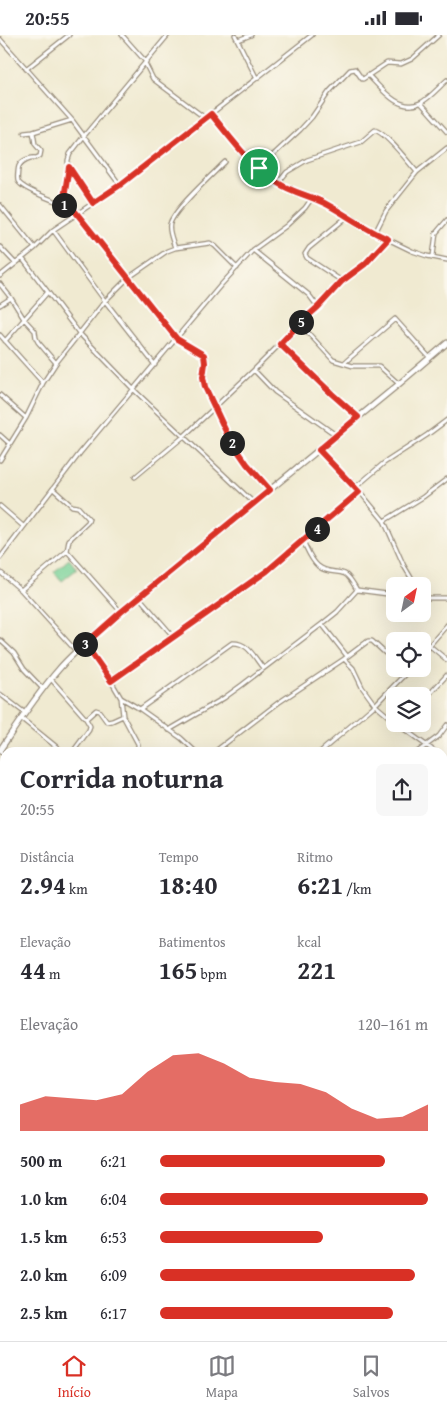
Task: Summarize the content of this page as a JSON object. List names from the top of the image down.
{
  "north": "top right",
  "page": {
    "status": "20:55",
    "pins": [
      "1",
      "5",
      "2",
      "4",
      "3"
    ],
    "heading": ["Corrida noturna", "20:55"],
    "stats": [
      ["Distância", "2.94 km"],
      ["Tempo", "18:40"],
      ["Ritmo", "6:21 /km"],
      ["Elevação", "44 m"],
      ["Batimentos", "165 bpm"],
      ["kcal", "221"]
    ],
    "chart": ["Elevação", "120–161 m"],
    "list": [
      {
        "name": "500 m",
        "note": "6:21"
      },
      {
        "name": "1.0 km",
        "note": "6:04"
      },
      {
        "name": "1.5 km",
        "note": "6:53"
      },
      {
        "name": "2.0 km",
        "note": "6:09"
      },
      {
        "name": "2.5 km",
        "note": "6:17"
      }
    ],
    "tabs": ["Início", "Mapa", "Salvos"]
  }
}
